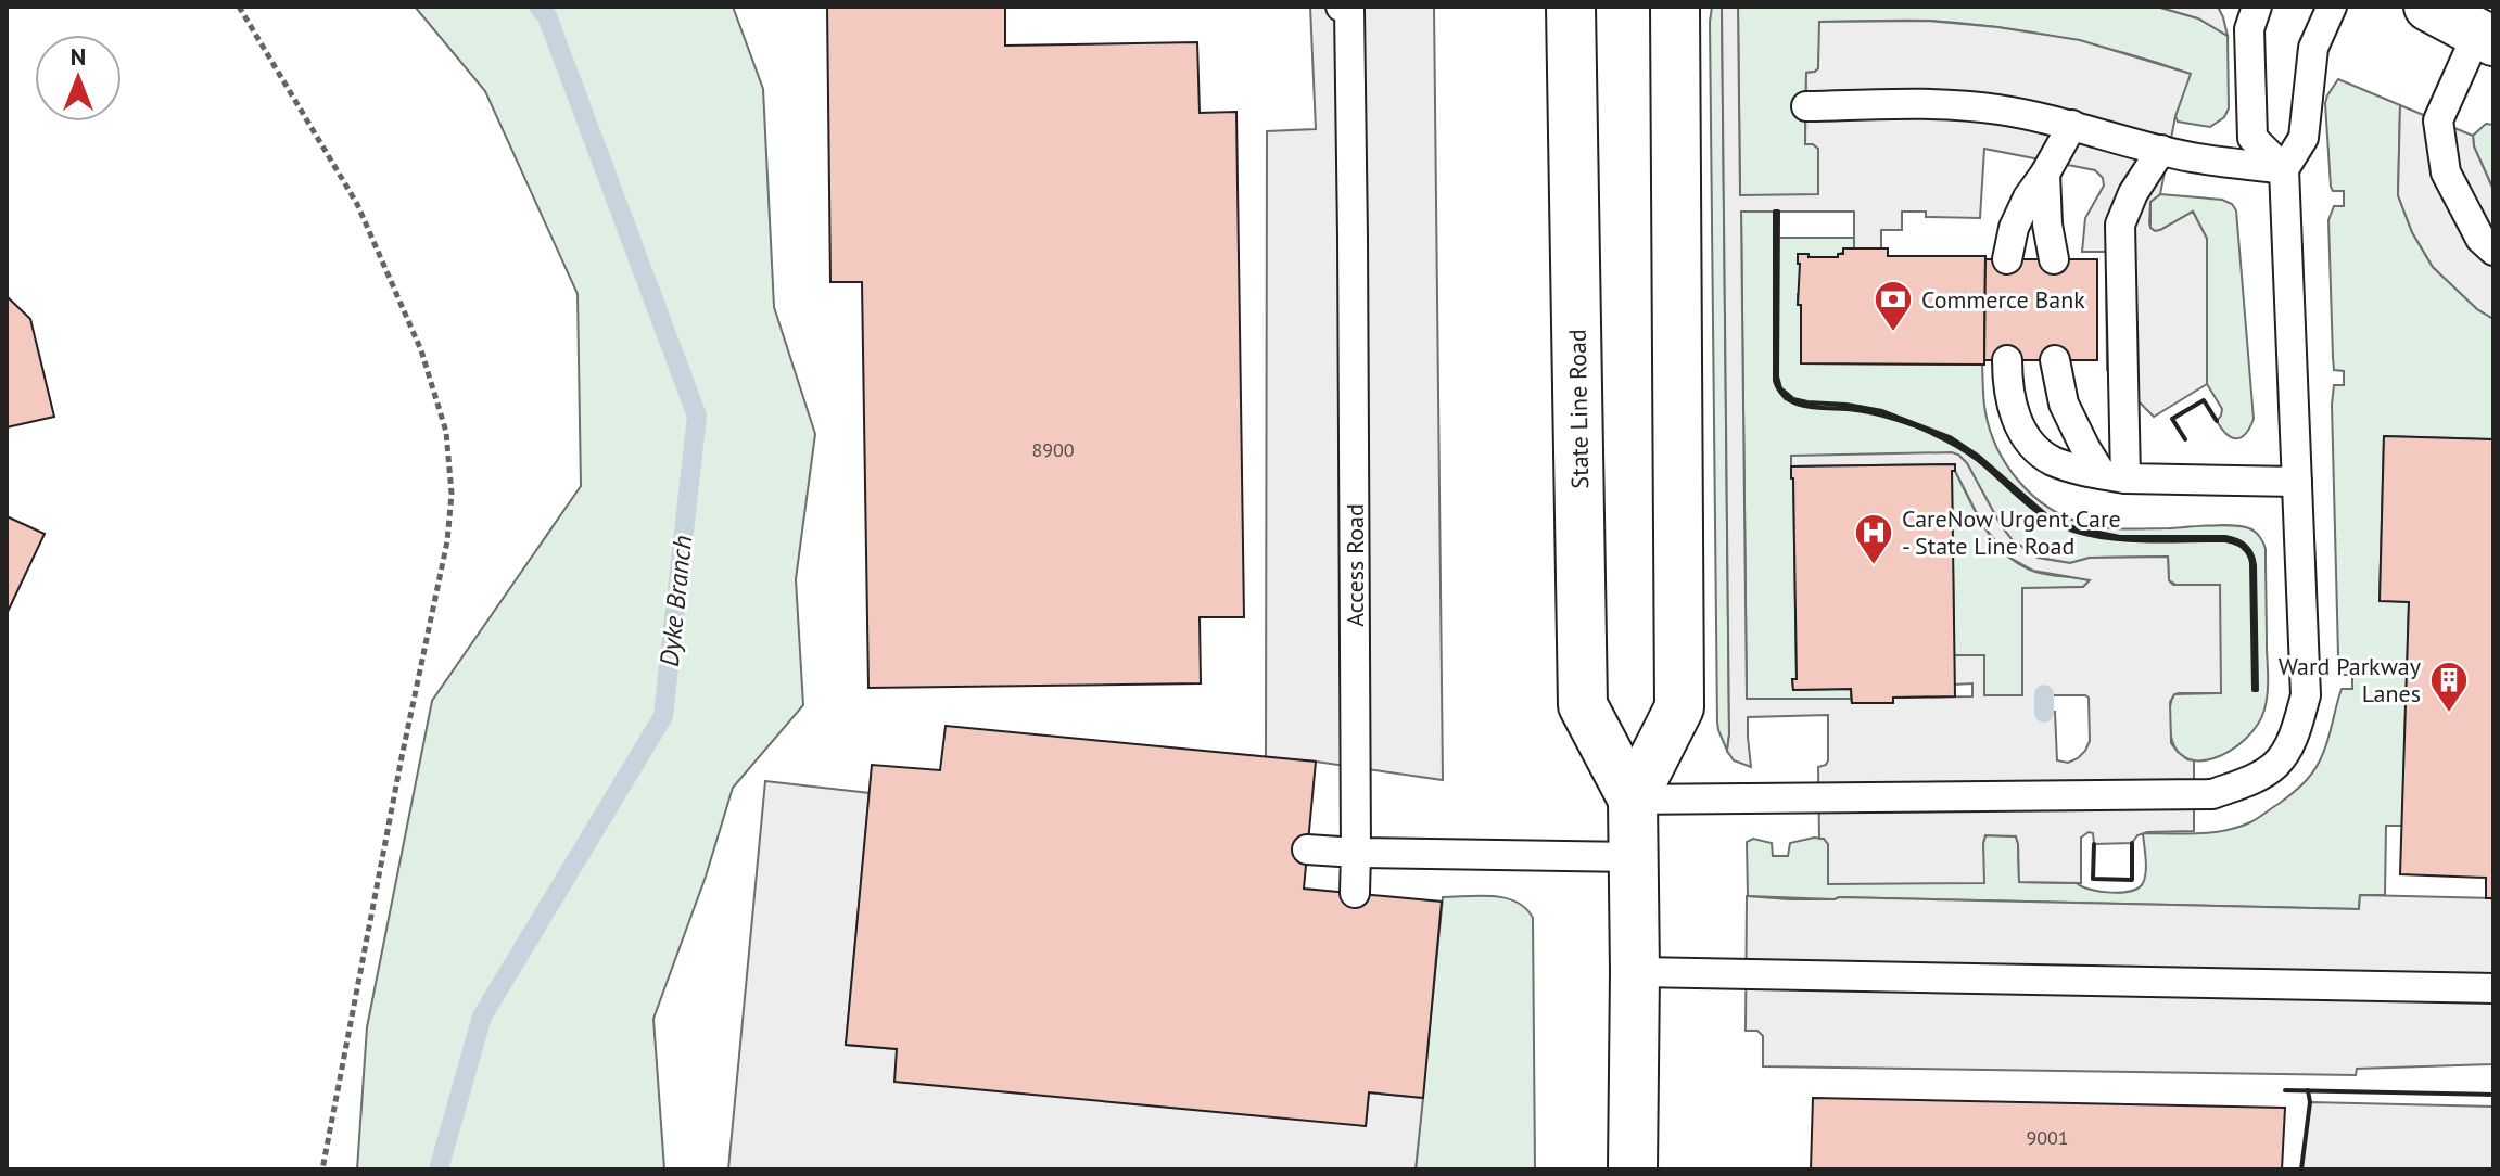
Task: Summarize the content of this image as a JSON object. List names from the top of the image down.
{
  "streets": {
    "main road": ["State Line Road"],
    "lane": ["Access Road"]
  },
  "water": ["Dyke Branch"],
  "places": {
    "bank": ["Commerce Bank"],
    "hospital": ["CareNow Urgent Care - State Line Road"],
    "building": ["Ward Parkway Lanes"]
  },
  "house_numbers": ["8900", "9001"],
  "north": "top"
}
